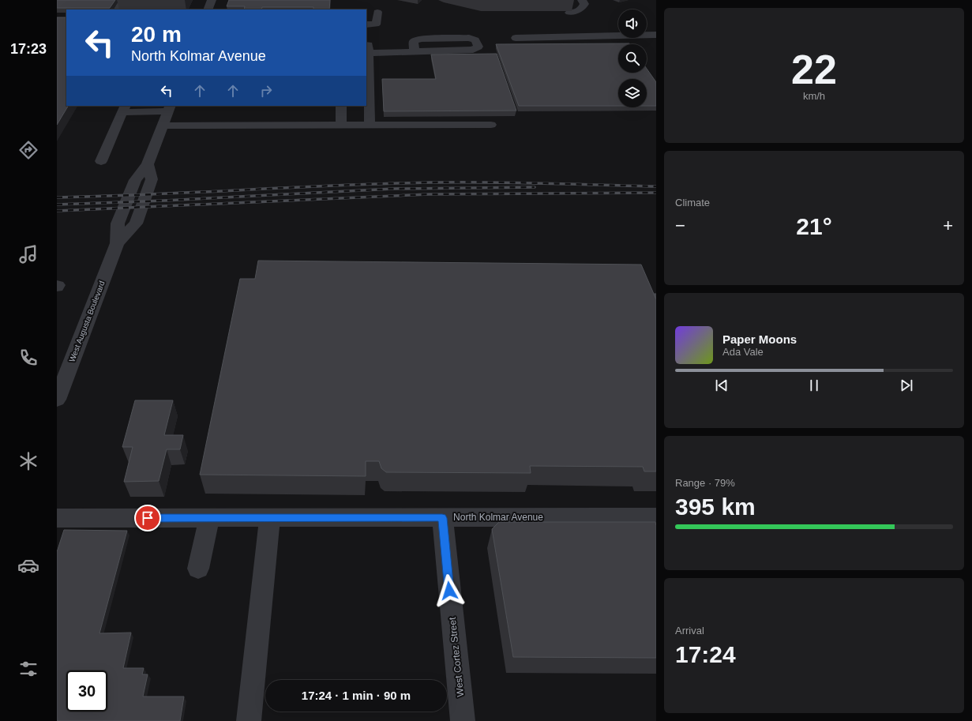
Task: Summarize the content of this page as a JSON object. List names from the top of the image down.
{
  "streets": {
    "street": ["West Augusta Boulevard", "North Kolmar Avenue", "West Cortez Street"]
  },
  "crossings": [
    ["North Kolmar Avenue", "West Cortez Street"]
  ],
  "page": {
    "tabs": "17:23",
    "tile": [
      ["22", "km/h"],
      "Climate",
      ["Range · 79%", "395 km"],
      ["Arrival", "17:24"]
    ],
    "turn": ["20 m", "North Kolmar Avenue"],
    "heat": ["−", "21°", "+"],
    "song": ["Paper Moons", "Ada Vale"],
    "limit": "30",
    "trip": "17:24 · 1 min · 90 m"
  }
}
